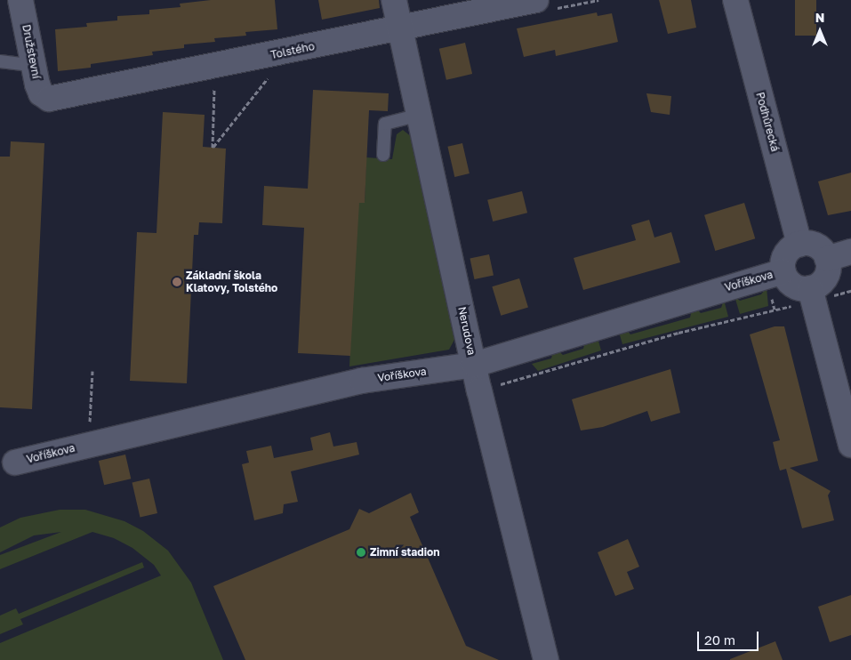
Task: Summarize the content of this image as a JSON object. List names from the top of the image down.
{
  "streets": {
    "street": [
      "Tolstého",
      "Družstevní",
      "Podhůrecká",
      "Voříškova",
      "Nerudova"
    ]
  },
  "crossings": [
    ["Tolstého", "Družstevní"],
    ["Tolstého", "Nerudova"],
    ["Podhůrecká", "Voříškova"],
    ["Voříškova", "Nerudova"]
  ],
  "places": ["Základní škola Klatovy, Tolstého", "Zimní stadion"],
  "scale_bar": "20 m",
  "north": "top"
}
